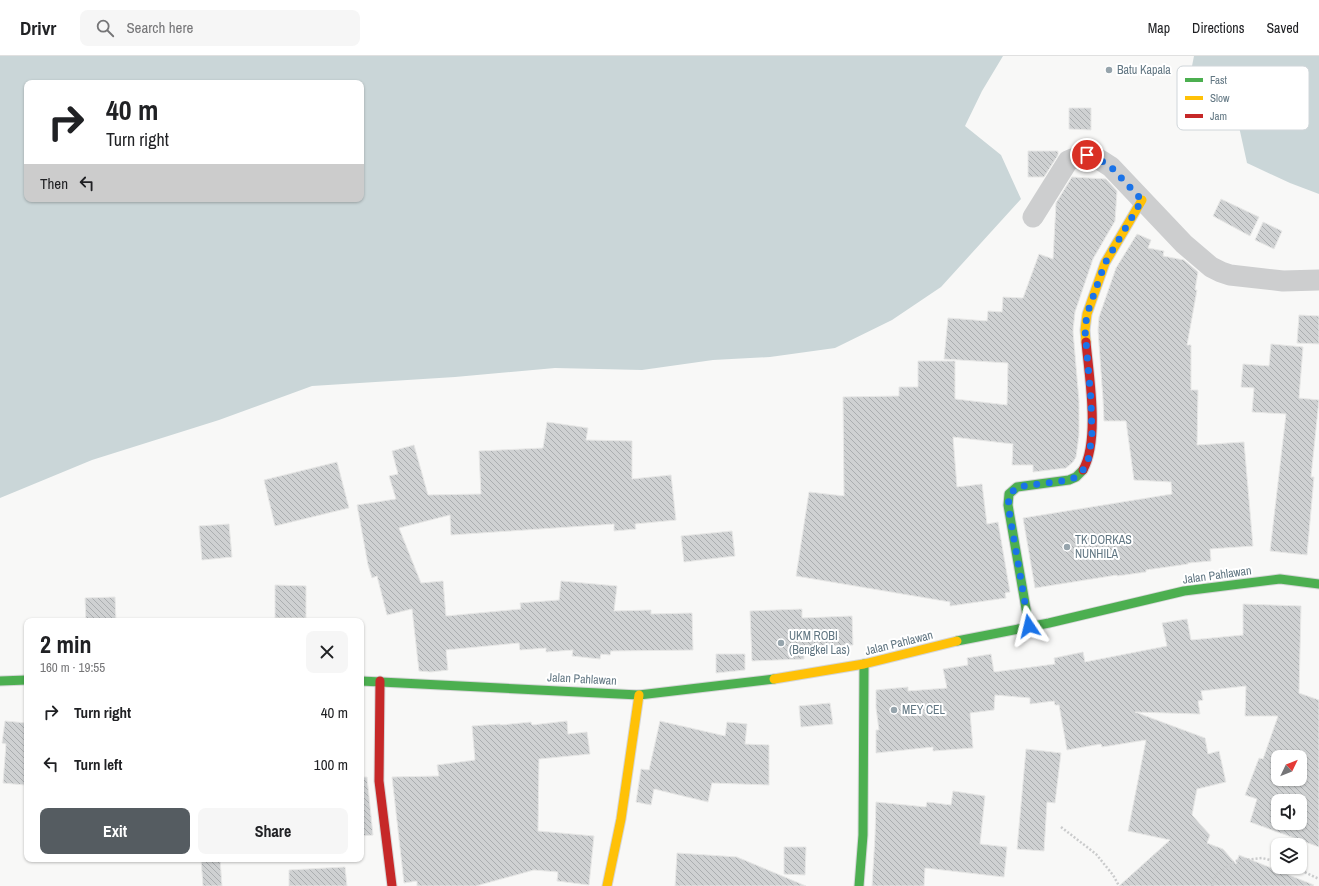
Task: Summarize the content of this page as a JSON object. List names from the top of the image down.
{
  "streets": {
    "main road": ["Jalan Pahlawan"]
  },
  "places": [
    "Batu Kapala",
    "TK DORKAS NUNHILA",
    "UKM ROBI (Bengkel Las)",
    "MEY CEL"
  ],
  "legend": ["Fast", "Slow", "Jam"],
  "north": "top right",
  "page": {
    "header": "Drivr",
    "search": "Search here",
    "nav": ["Map", "Directions", "Saved"],
    "turn": ["40 m", "Turn right"],
    "then": "Then",
    "heading": ["2 min", "160 m · 19:55"],
    "list": [
      {
        "name": "Turn right",
        "value": "40 m"
      },
      {
        "name": "Turn left",
        "value": "100 m"
      }
    ],
    "buttons": ["Exit", "Share"]
  }
}
